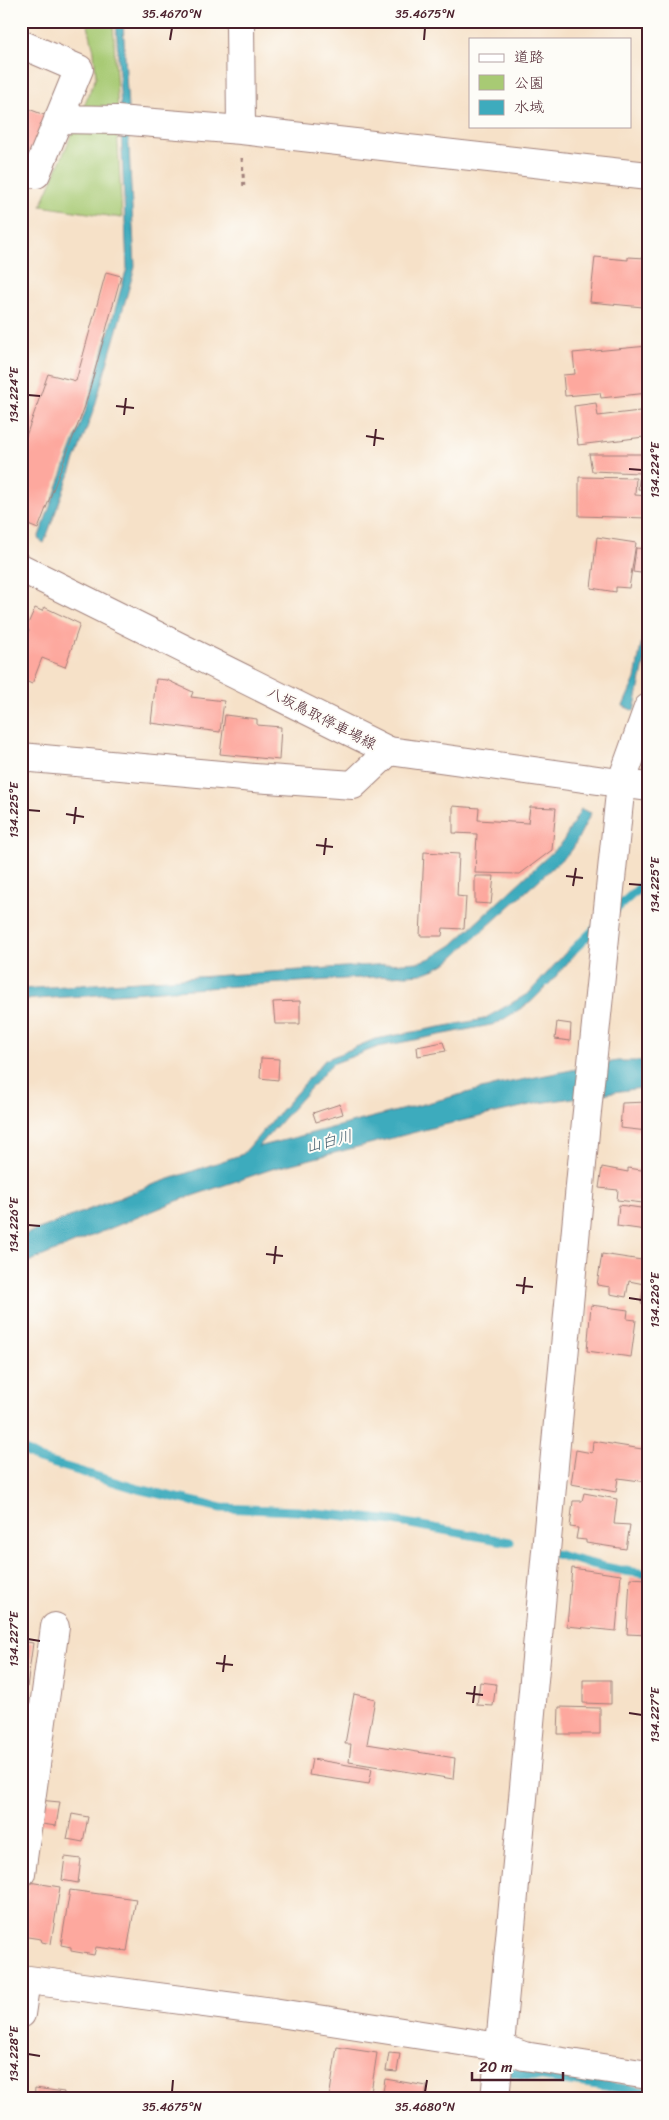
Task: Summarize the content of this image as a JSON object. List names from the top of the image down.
{
  "streets": {
    "street": ["八坂鳥取停車場線"]
  },
  "water": ["山白川"],
  "legend": ["道路", "公園", "水域"],
  "scale_bar": "20 m",
  "coordinates": [
    "35.4670°N",
    "35.4675°N",
    "134.224°E",
    "134.225°E",
    "134.226°E",
    "134.227°E",
    "134.228°E",
    "35.4680°N"
  ]
}
